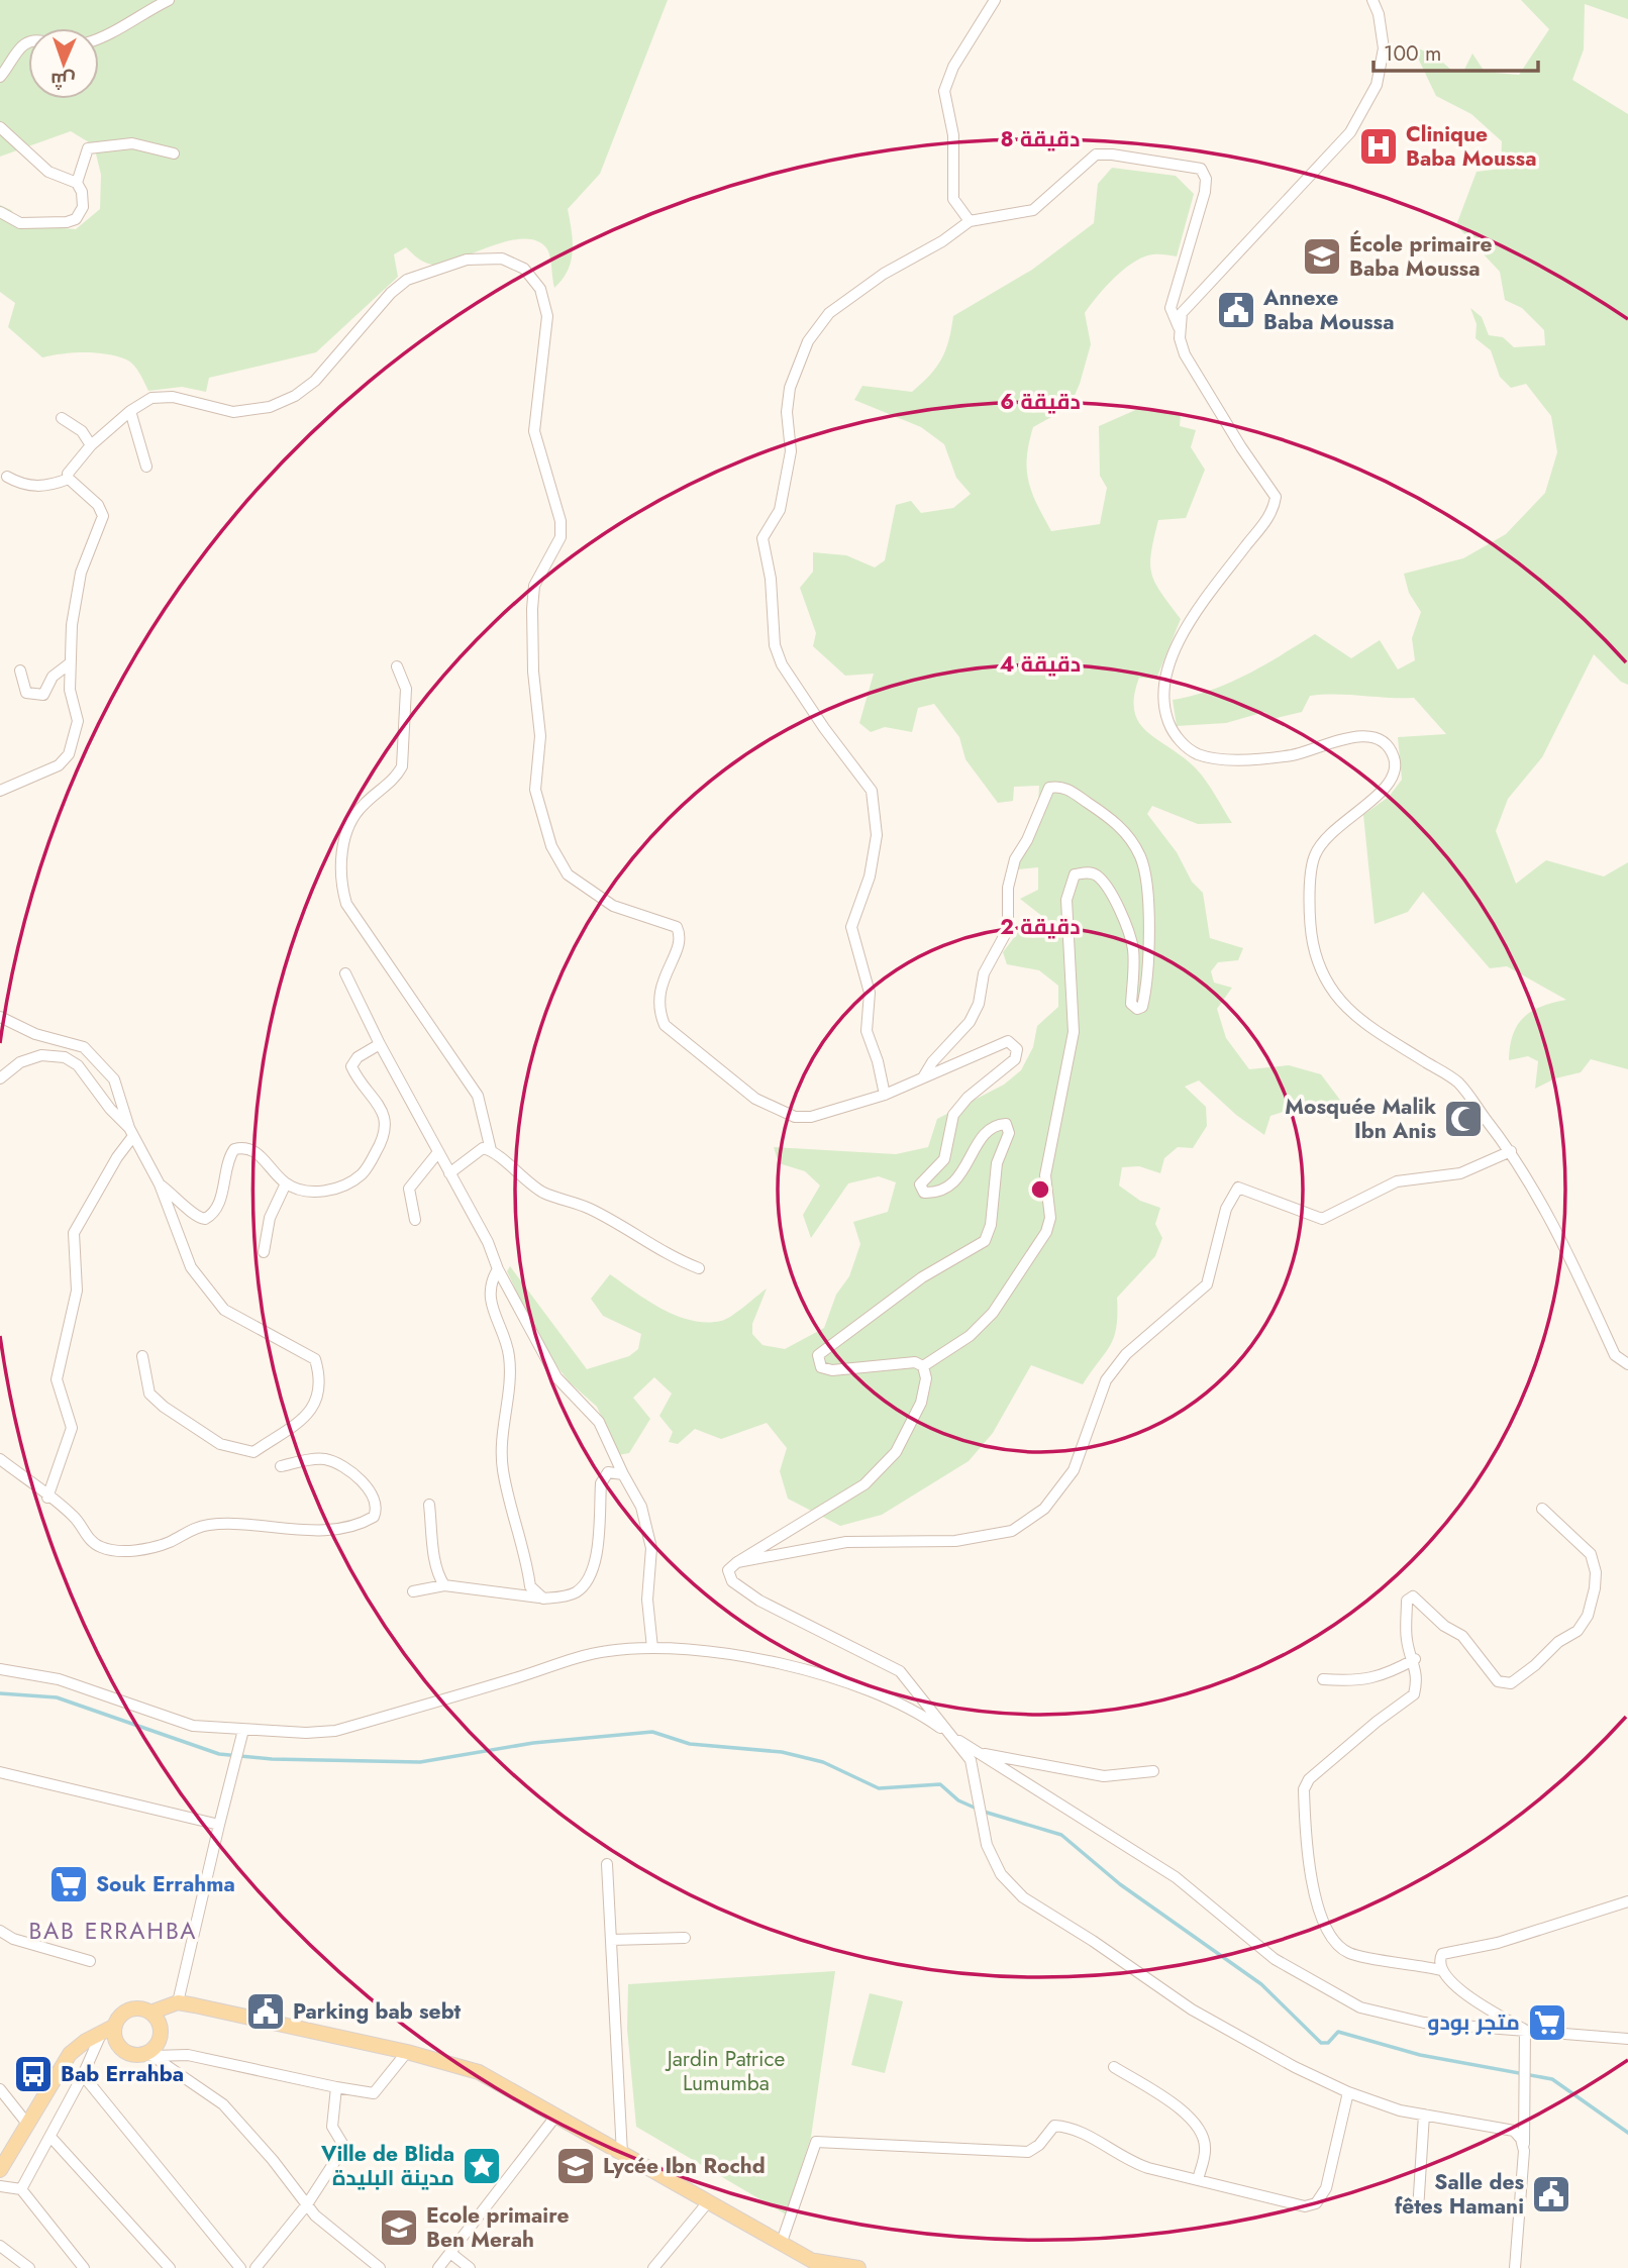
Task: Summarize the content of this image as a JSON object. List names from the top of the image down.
{
  "districts": ["BAB ERRAHBA"],
  "parks": ["Jardin Patrice Lumumba"],
  "places": {
    "hospital": ["Clinique Baba Moussa"],
    "school or university": ["École primaire Baba Moussa", "Lycée Ibn Rochd", "Ecole primaire Ben Merah"],
    "public building": ["Annexe Baba Moussa", "Parking bab sebt", "Salle des fêtes Hamani"],
    "mosque": ["Mosquée Malik Ibn Anis"],
    "supermarket": ["Souk Errahma", "متجر بودو"],
    "bus stop": ["Bab Errahba"],
    "place": ["Ville de Blida مدينة البليدة"]
  },
  "scale_bar": "100 m",
  "north": "bottom",
  "rings": [
    "8 دقيقة",
    "6 دقيقة",
    "4 دقيقة",
    "2 دقيقة"
  ]
}
